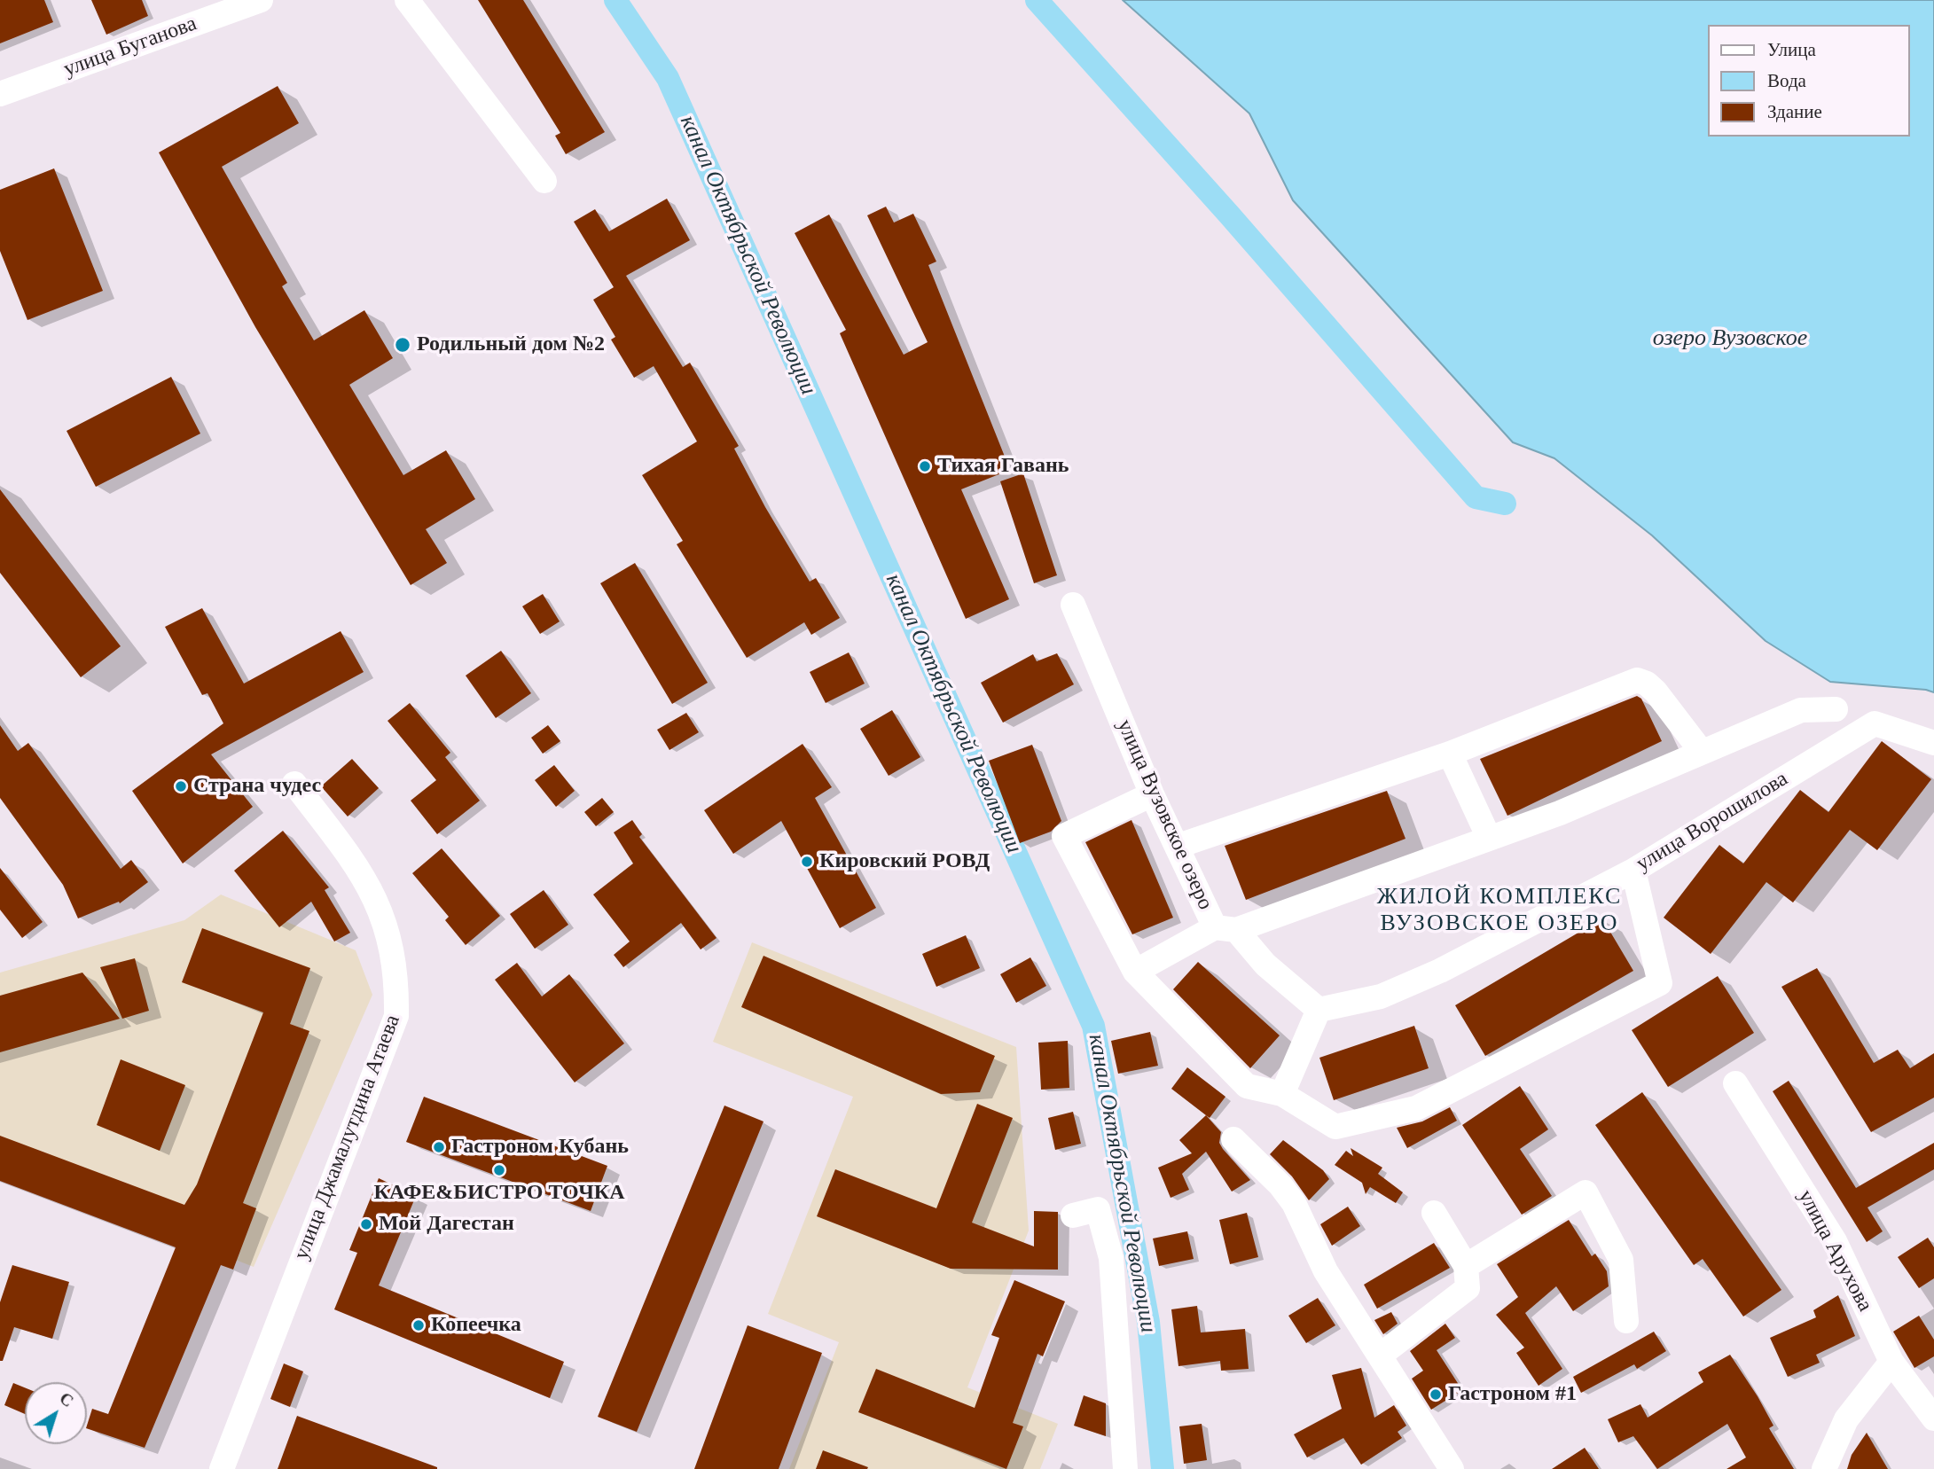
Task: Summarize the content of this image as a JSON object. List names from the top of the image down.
{
  "streets": {
    "street": [
      "улица Буганова",
      "улица Вузовское озеро",
      "улица Ворошилова",
      "улица Джамалутдина Атаева",
      "улица Арухова"
    ]
  },
  "districts": ["ЖИЛОЙ КОМПЛЕКС ВУЗОВСКОЕ ОЗЕРО"],
  "water": ["канал Октябрьской Революции", "озеро Вузовское"],
  "places": [
    "Родильный дом №2",
    "Тихая Гавань",
    "Страна чудес",
    "Кировский РОВД",
    "Гастроном Кубань",
    "КАФЕ&БИСТРО ТОЧКА",
    "Мой Дагестан",
    "Копеечка",
    "Гастроном #1"
  ],
  "legend": ["Улица", "Вода", "Здание"],
  "north": "top right"
}
